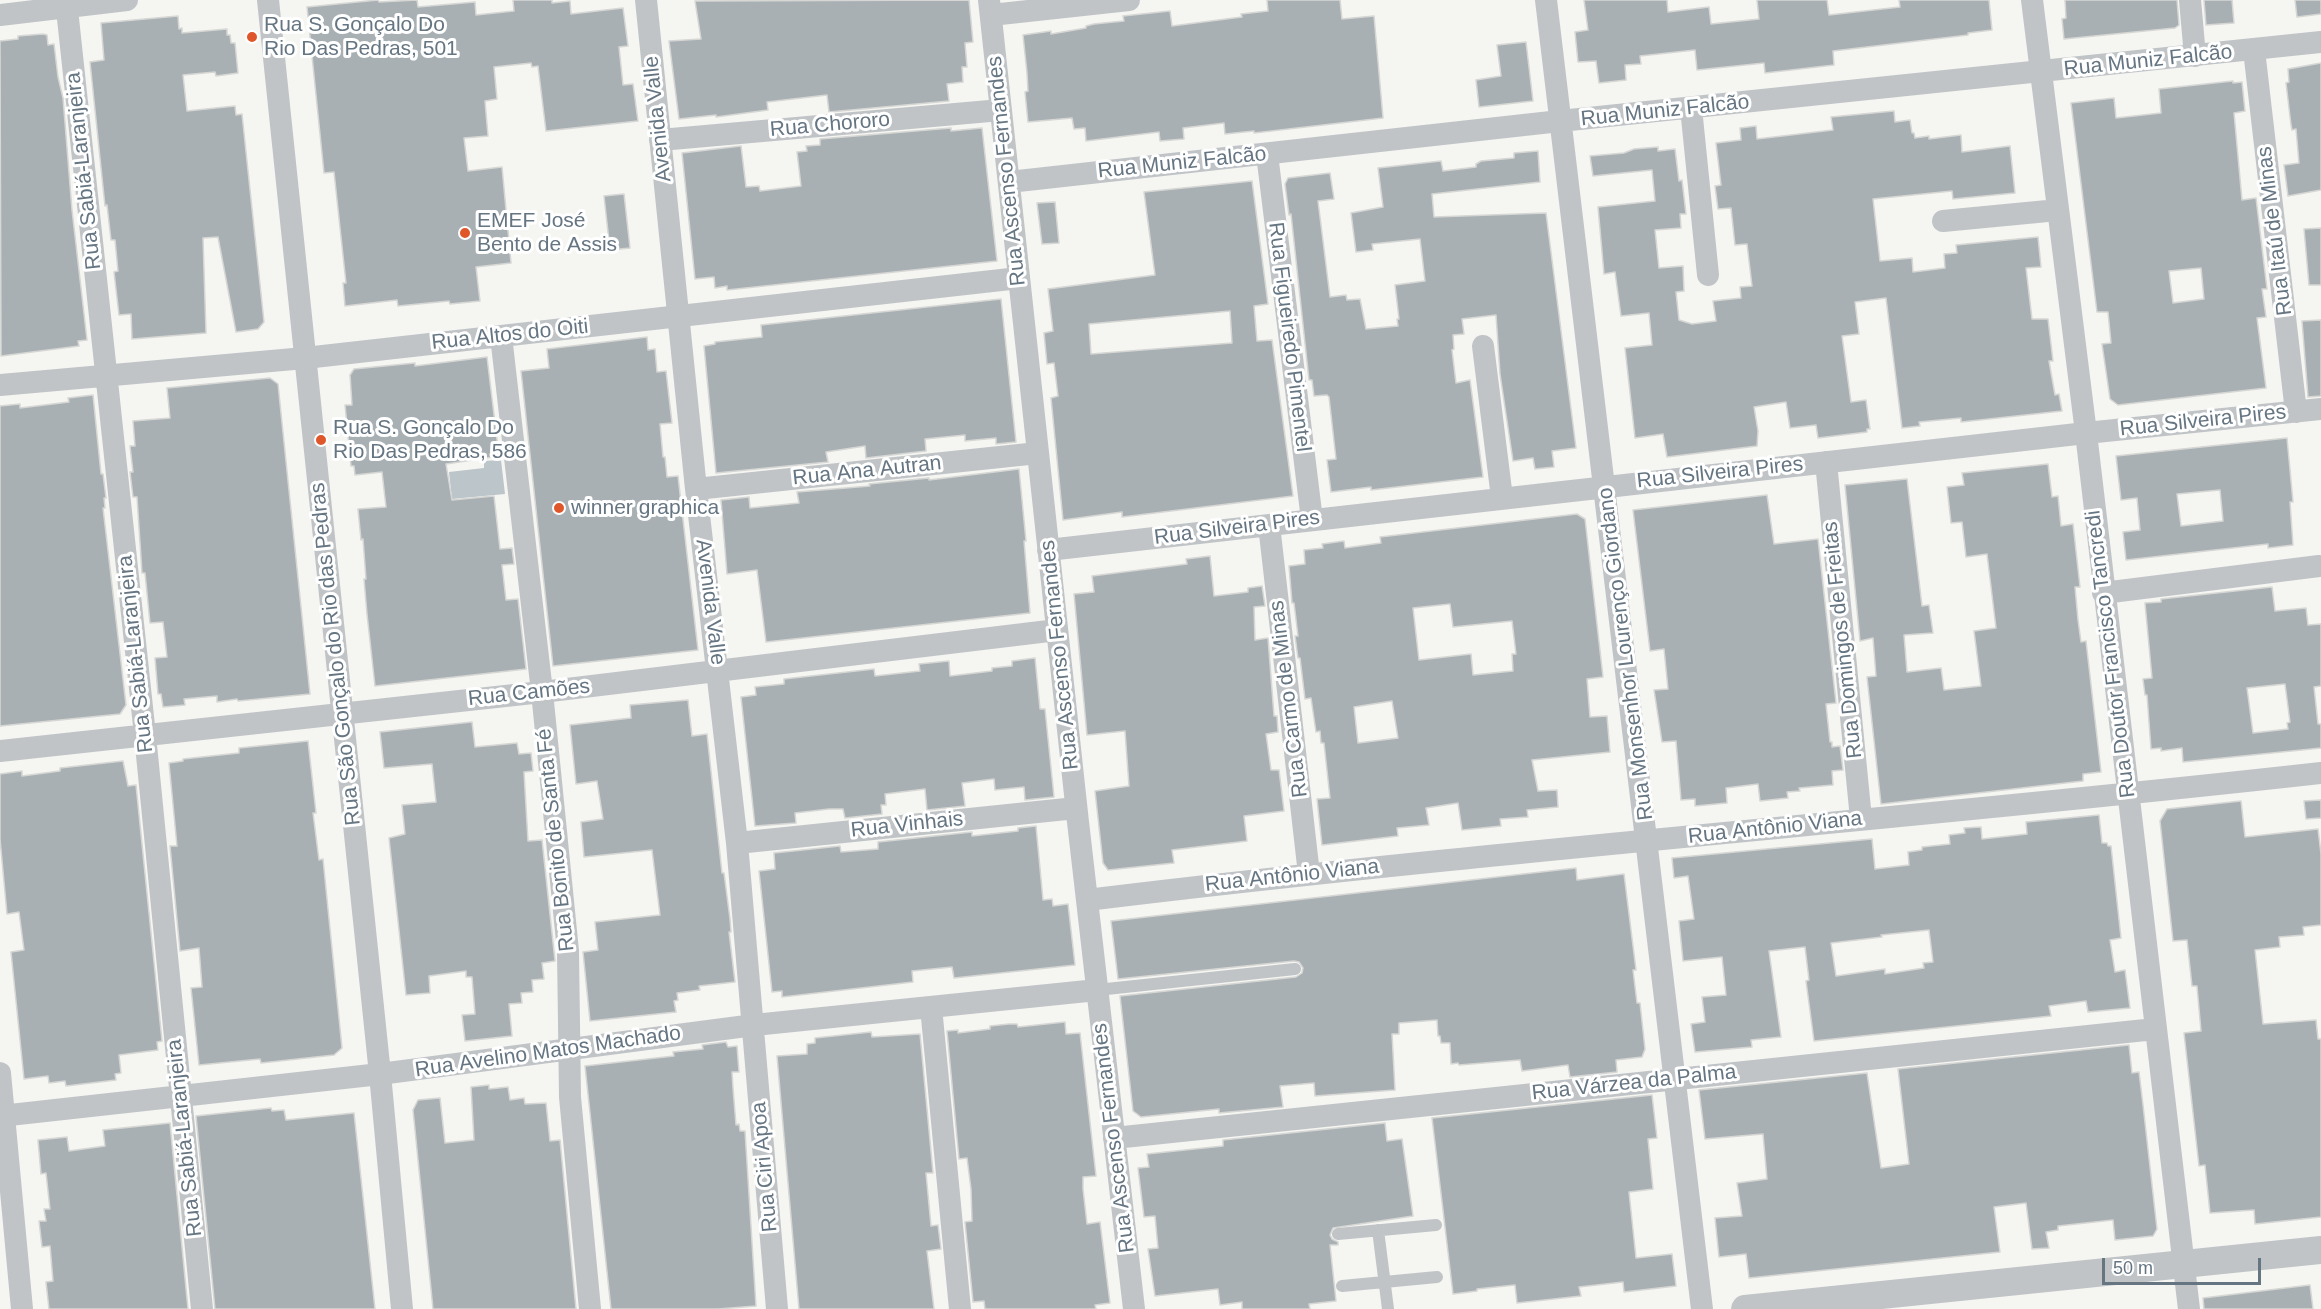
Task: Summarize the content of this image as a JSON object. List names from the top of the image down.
{
  "streets": {
    "street": [
      "Rua Muniz Falcão",
      "Avenida Valle",
      "Rua Chororo",
      "Rua Sabiá-Laranjeira",
      "Rua Ascenso Fernandes",
      "Rua Itaú de Minas",
      "Rua Altos do Oiti",
      "Rua Figueiredo Pimentel",
      "Rua Silveira Pires",
      "Rua Ana Autran",
      "Rua Domingos de Freitas",
      "Rua São Gonçalo do Rio das Pedras",
      "Rua Monsenhor Lourenço Giordano",
      "Rua Doutor Francisco Tancredi",
      "Rua Camões",
      "Rua Carmo de Minas",
      "Rua Vinhais",
      "Rua Antônio Viana",
      "Rua Bonito de Santa Fé",
      "Rua Avelino Matos Machado",
      "Rua Várzea da Palma",
      "Rua Ciri Apoa"
    ]
  },
  "crossings": [
    ["Rua Muniz Falcão", "Rua Ascenso Fernandes"],
    ["Rua Muniz Falcão", "Rua Itaú de Minas"],
    ["Rua Muniz Falcão", "Rua Figueiredo Pimentel"],
    ["Rua Muniz Falcão", "Rua Monsenhor Lourenço Giordano"],
    ["Rua Muniz Falcão", "Rua Doutor Francisco Tancredi"],
    ["Avenida Valle", "Rua Chororo"],
    ["Avenida Valle", "Rua Altos do Oiti"],
    ["Avenida Valle", "Rua Ana Autran"],
    ["Avenida Valle", "Rua Camões"],
    ["Avenida Valle", "Rua Vinhais"],
    ["Avenida Valle", "Rua Avelino Matos Machado"],
    ["Avenida Valle", "Rua Ciri Apoa"],
    ["Rua Chororo", "Rua Ascenso Fernandes"],
    ["Rua Sabiá-Laranjeira", "Rua Altos do Oiti"],
    ["Rua Sabiá-Laranjeira", "Rua Camões"],
    ["Rua Sabiá-Laranjeira", "Rua Avelino Matos Machado"],
    ["Rua Ascenso Fernandes", "Rua Altos do Oiti"],
    ["Rua Ascenso Fernandes", "Rua Silveira Pires"],
    ["Rua Ascenso Fernandes", "Rua Ana Autran"],
    ["Rua Ascenso Fernandes", "Rua Camões"],
    ["Rua Ascenso Fernandes", "Rua Vinhais"],
    ["Rua Ascenso Fernandes", "Rua Antônio Viana"],
    ["Rua Ascenso Fernandes", "Rua Avelino Matos Machado"],
    ["Rua Ascenso Fernandes", "Rua Várzea da Palma"],
    ["Rua Itaú de Minas", "Rua Silveira Pires"],
    ["Rua Altos do Oiti", "Rua São Gonçalo do Rio das Pedras"],
    ["Rua Altos do Oiti", "Rua Bonito de Santa Fé"],
    ["Rua Figueiredo Pimentel", "Rua Silveira Pires"],
    ["Rua Silveira Pires", "Rua Domingos de Freitas"],
    ["Rua Silveira Pires", "Rua Monsenhor Lourenço Giordano"],
    ["Rua Silveira Pires", "Rua Doutor Francisco Tancredi"],
    ["Rua Silveira Pires", "Rua Carmo de Minas"],
    ["Rua Domingos de Freitas", "Rua Antônio Viana"],
    ["Rua São Gonçalo do Rio das Pedras", "Rua Camões"],
    ["Rua São Gonçalo do Rio das Pedras", "Rua Avelino Matos Machado"],
    ["Rua Monsenhor Lourenço Giordano", "Rua Antônio Viana"],
    ["Rua Monsenhor Lourenço Giordano", "Rua Várzea da Palma"],
    ["Rua Doutor Francisco Tancredi", "Rua Antônio Viana"],
    ["Rua Doutor Francisco Tancredi", "Rua Várzea da Palma"],
    ["Rua Camões", "Rua Bonito de Santa Fé"],
    ["Rua Carmo de Minas", "Rua Antônio Viana"],
    ["Rua Bonito de Santa Fé", "Rua Avelino Matos Machado"],
    ["Rua Avelino Matos Machado", "Rua Ciri Apoa"]
  ],
  "places": [
    "Rua S. Gonçalo Do Rio Das Pedras, 501",
    "EMEF José Bento de Assis",
    "Rua S. Gonçalo Do Rio Das Pedras, 586",
    "winner graphica"
  ],
  "scale_bar": "50 m"
}
